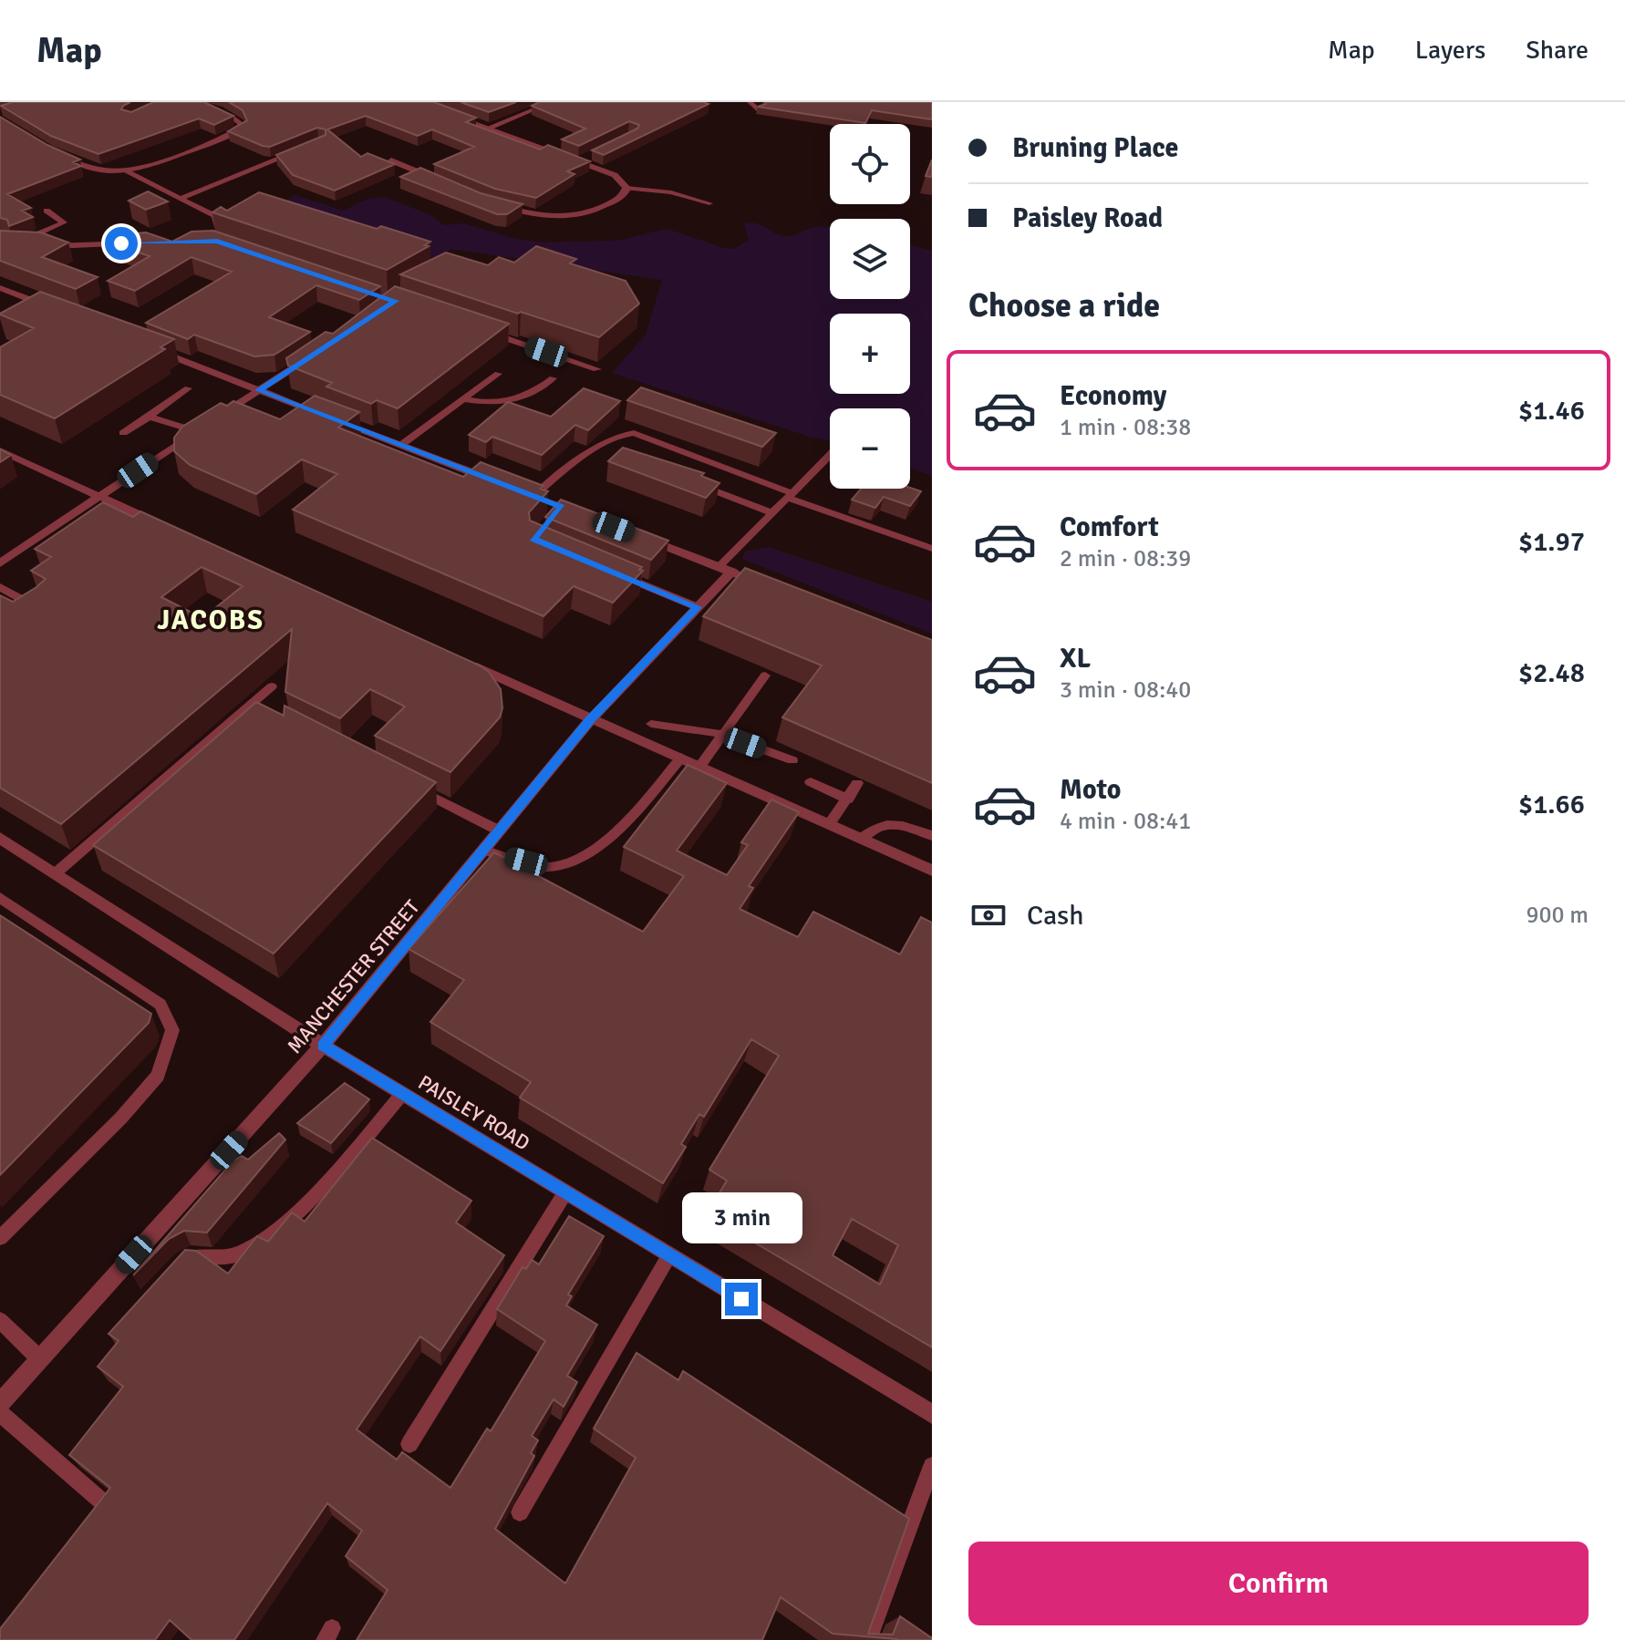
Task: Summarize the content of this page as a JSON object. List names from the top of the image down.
{
  "streets": {
    "street": ["MANCHESTER STREET", "PAISLEY ROAD"]
  },
  "crossings": [
    ["MANCHESTER STREET", "PAISLEY ROAD"]
  ],
  "districts": ["JACOBS"],
  "page": {
    "header": "Map",
    "nav": ["Map", "Layers", "Share"],
    "banner": ["Bruning Place", "Paisley Road"],
    "map_buttons": ["+", "−"],
    "heading": "Choose a ride",
    "list": [
      {
        "name": "Economy",
        "note": "1 min · 08:38",
        "value": "$1.46"
      },
      {
        "name": "Comfort",
        "note": "2 min · 08:39",
        "value": "$1.97"
      },
      {
        "name": "XL",
        "note": "3 min · 08:40",
        "value": "$2.48"
      },
      {
        "name": "Moto",
        "note": "4 min · 08:41",
        "value": "$1.66"
      }
    ],
    "pay": ["Cash", "900 m"],
    "bubble": "3 min",
    "buttons": "Confirm"
  }
}
